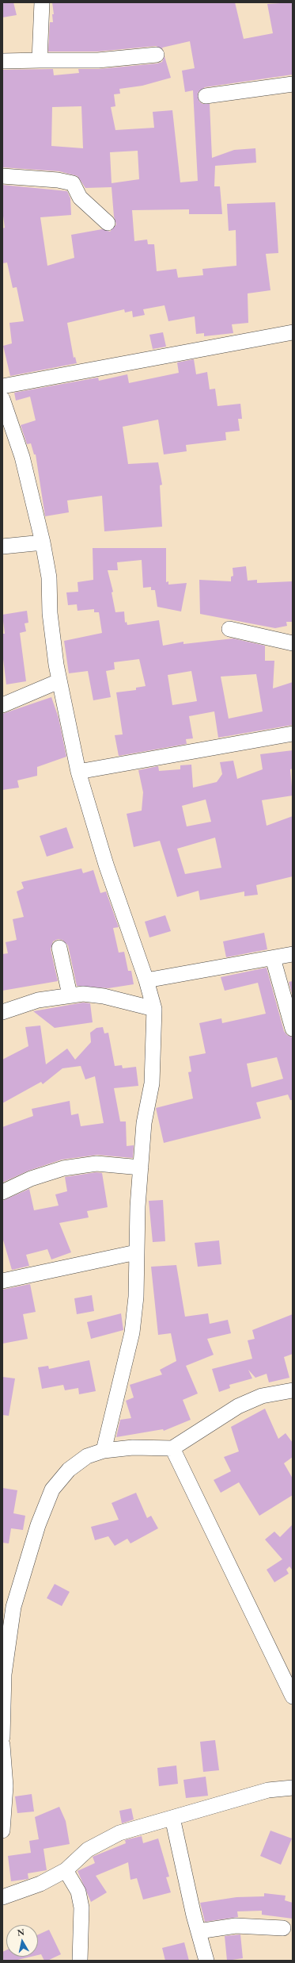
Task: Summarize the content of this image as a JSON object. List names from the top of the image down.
{
  "north": "top"
}
